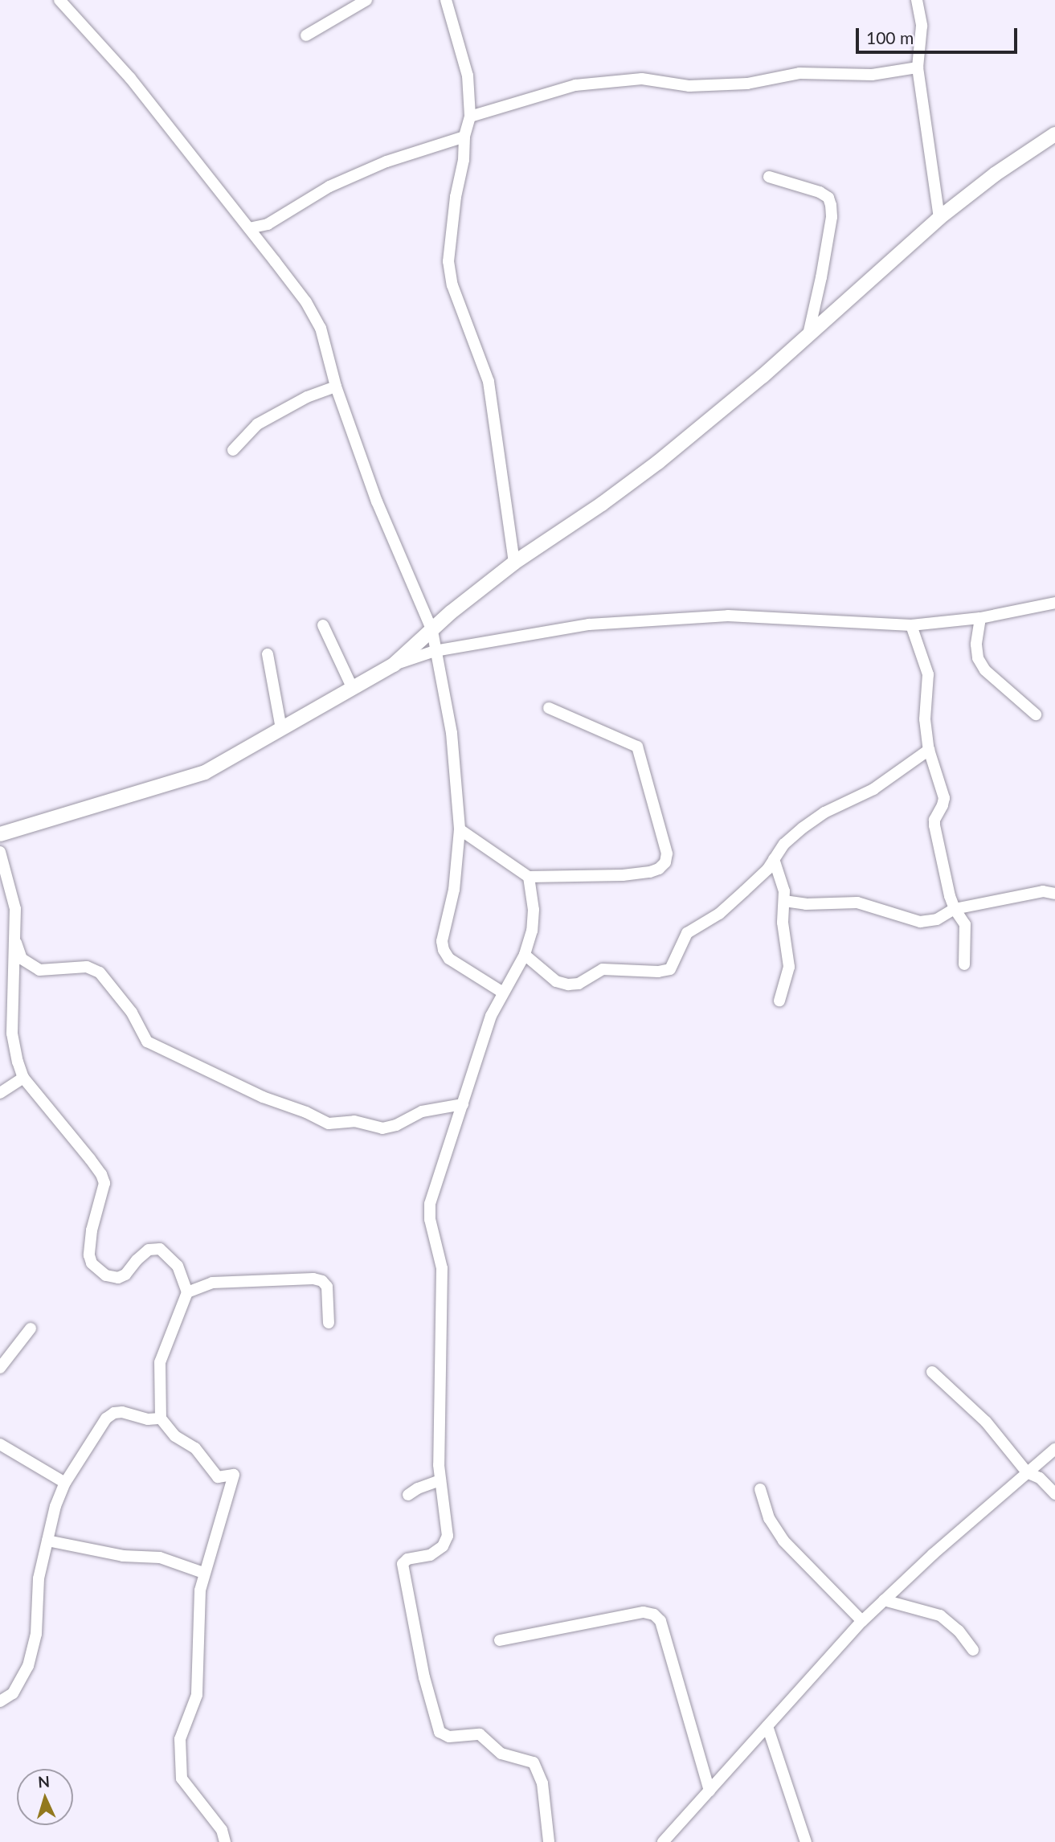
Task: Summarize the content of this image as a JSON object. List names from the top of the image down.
{
  "scale_bar": "100 m",
  "north": "top"
}
